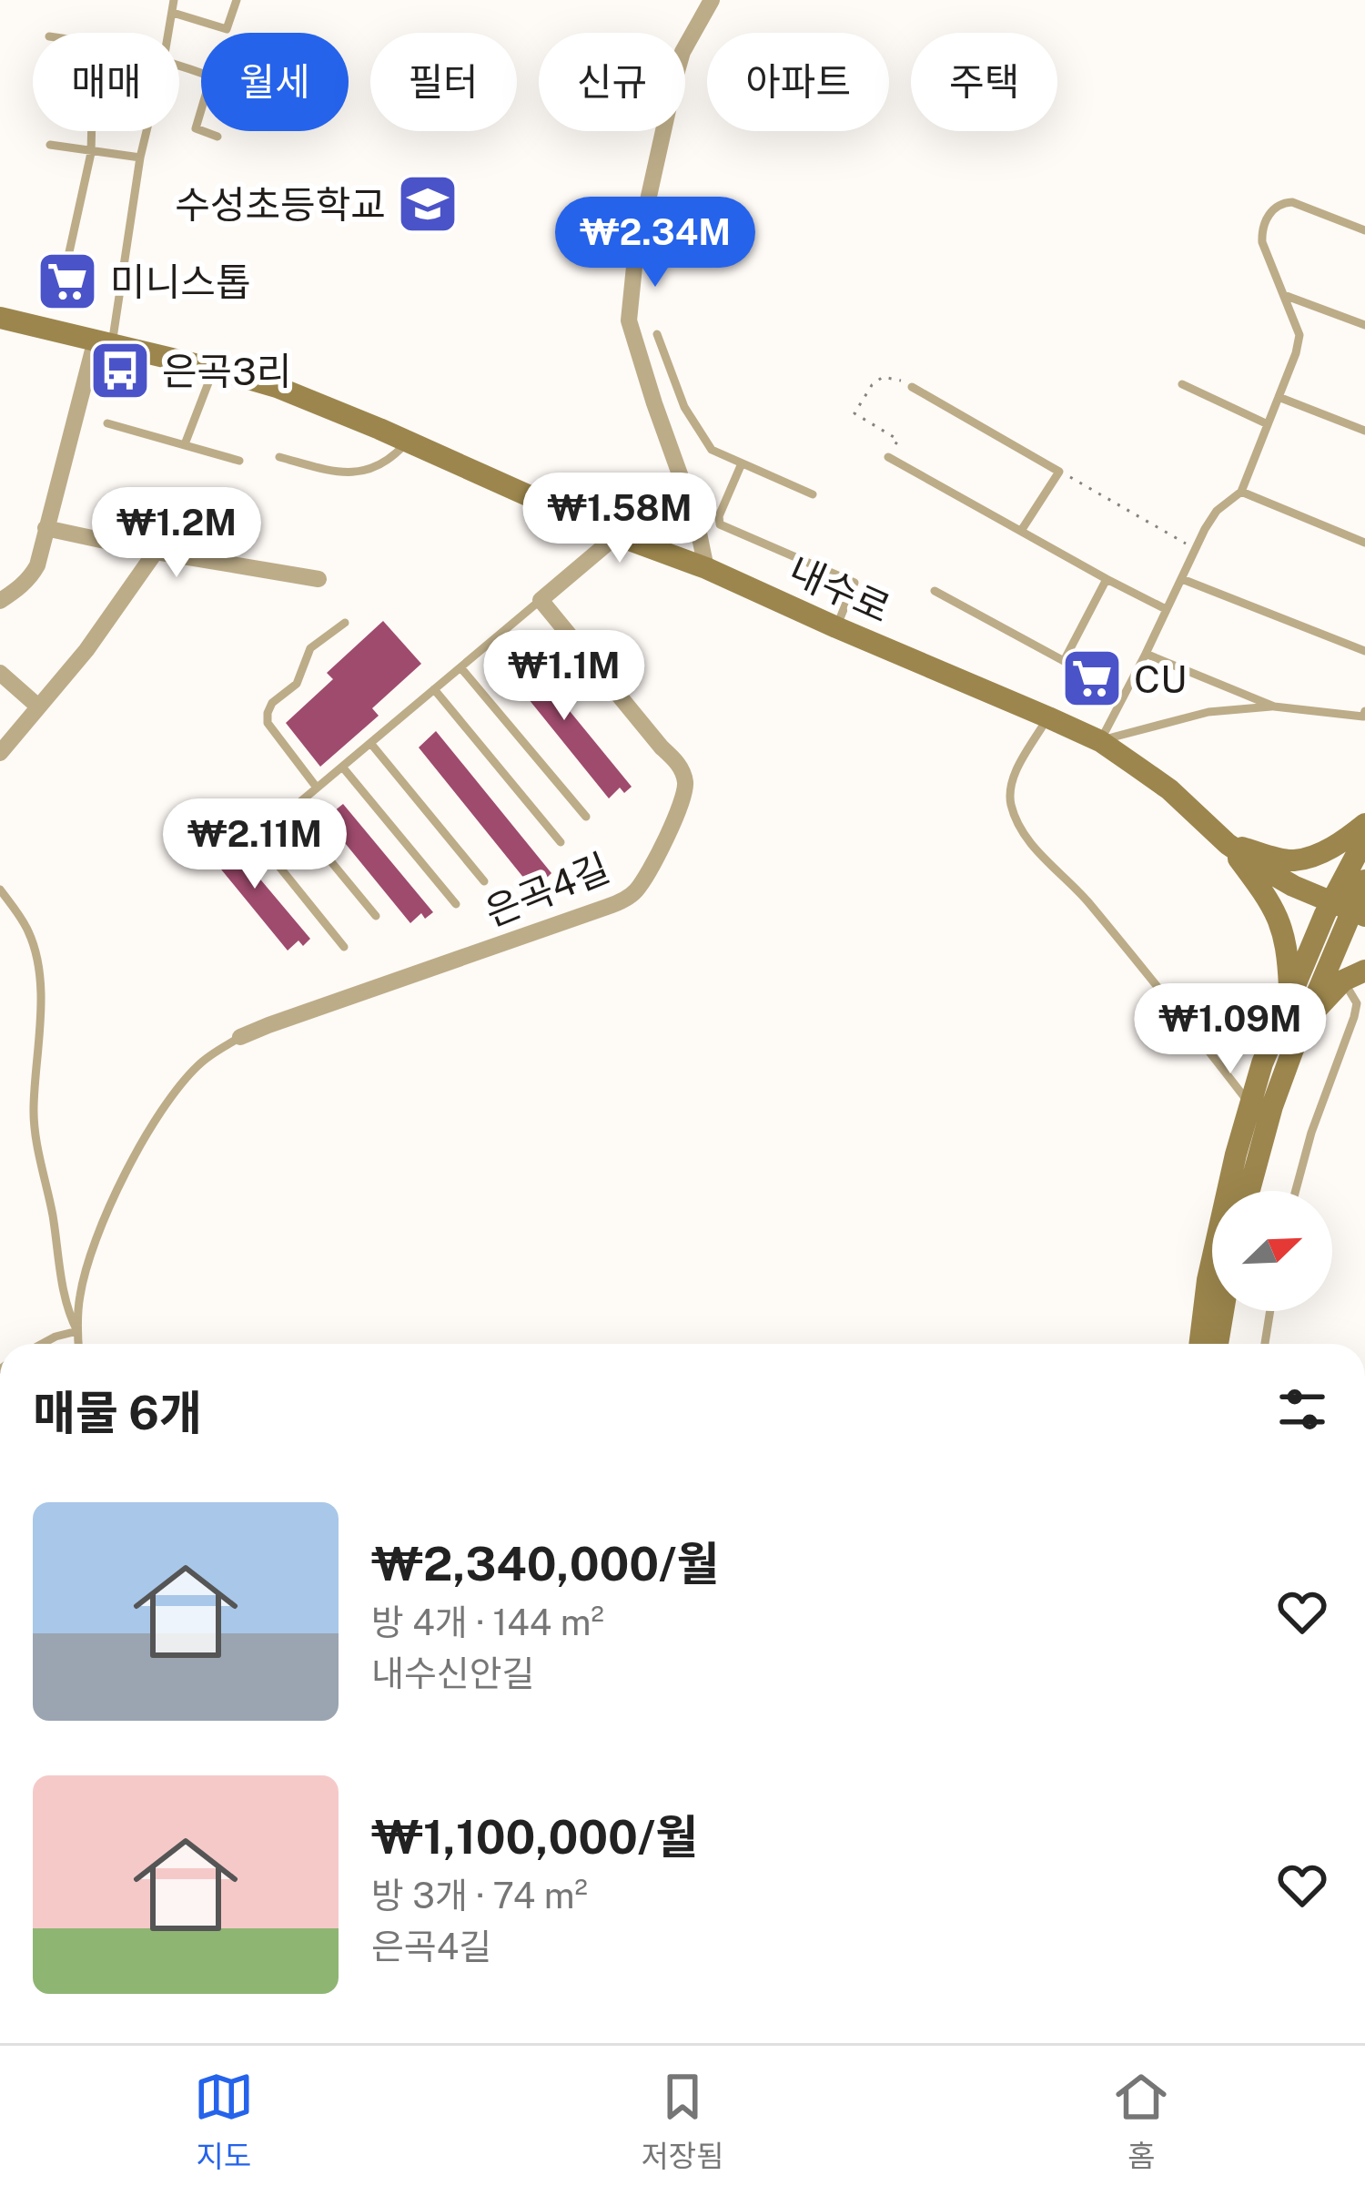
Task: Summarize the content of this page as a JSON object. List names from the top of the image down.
{
  "streets": {
    "street": ["내수로", "은곡4길"]
  },
  "places": {
    "school or university": ["수성초등학교"],
    "supermarket": ["미니스톱", "CU"],
    "bus stop": ["은곡3리"]
  },
  "north": "top right",
  "page": {
    "chip": [
      "매매",
      "월세",
      "필터",
      "신규",
      "아파트",
      "주택"
    ],
    "price": [
      "₩2.34M",
      "₩1.58M",
      "₩1.2M",
      "₩1.1M",
      "₩2.11M",
      "₩1.09M"
    ],
    "heading": "매물 6개",
    "list": [
      {
        "name": "₩2,340,000/월",
        "note": "방 4개 · 144 m² · 내수신안길"
      },
      {
        "name": "₩1,100,000/월",
        "note": "방 3개 · 74 m² · 은곡4길"
      }
    ],
    "tabs": ["지도", "저장됨", "홈"]
  }
}
